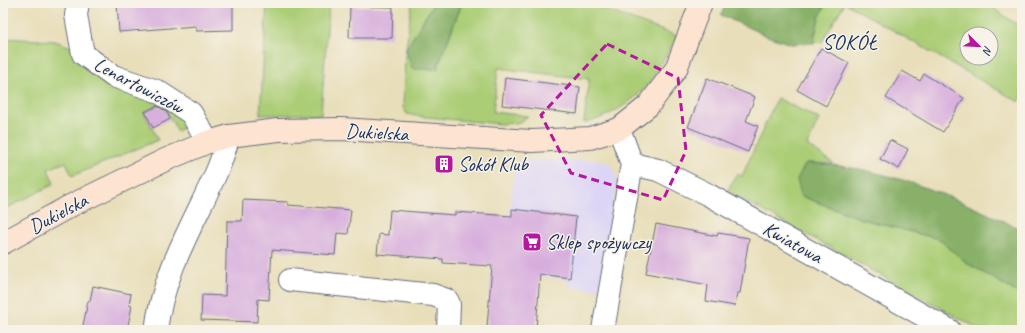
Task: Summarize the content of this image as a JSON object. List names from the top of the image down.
{
  "streets": {
    "main road": ["Dukielska"],
    "street": ["Lenartowiczów", "Kwiatowa"]
  },
  "crossings": [
    ["Lenartowiczów", "Dukielska"]
  ],
  "districts": ["SOKÓŁ"],
  "places": {
    "building": ["Sokół Klub"],
    "supermarket": ["Sklep spożywczy"]
  },
  "north": "bottom right"
}
